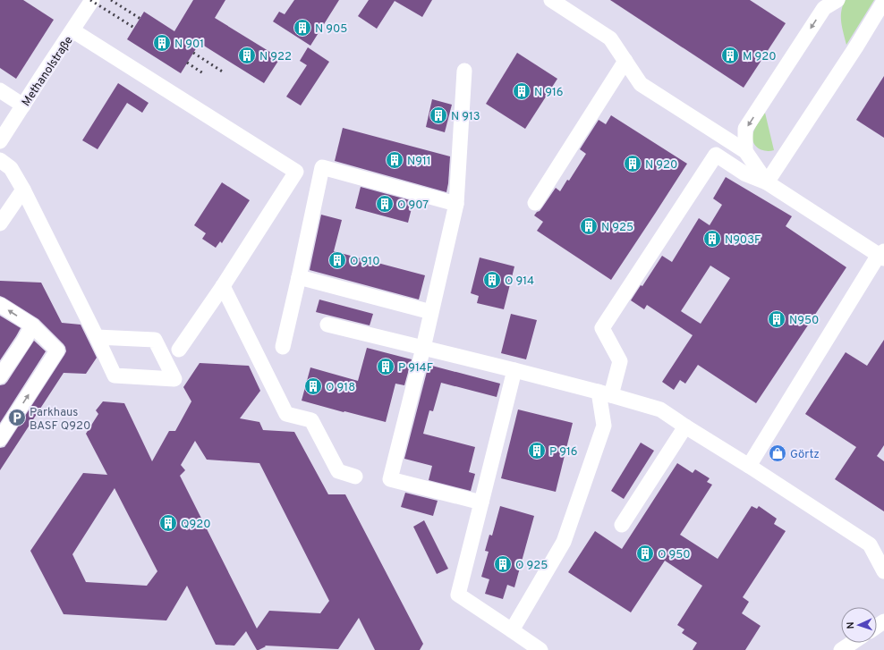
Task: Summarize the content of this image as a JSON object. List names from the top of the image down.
{
  "streets": {
    "street": ["Methanolstraße"]
  },
  "places": {
    "building": [
      "N 905",
      "N 901",
      "N 922",
      "M 920",
      "N 916",
      "N 913",
      "N911",
      "N 920",
      "O 907",
      "N 925",
      "N903F",
      "O 910",
      "O 914",
      "N950",
      "P 914F",
      "O 918",
      "P 916",
      "Q920",
      "O 950",
      "O 925"
    ],
    "parking": ["Parkhaus BASF Q920"],
    "shop": ["Görtz"]
  },
  "north": "left"
}
